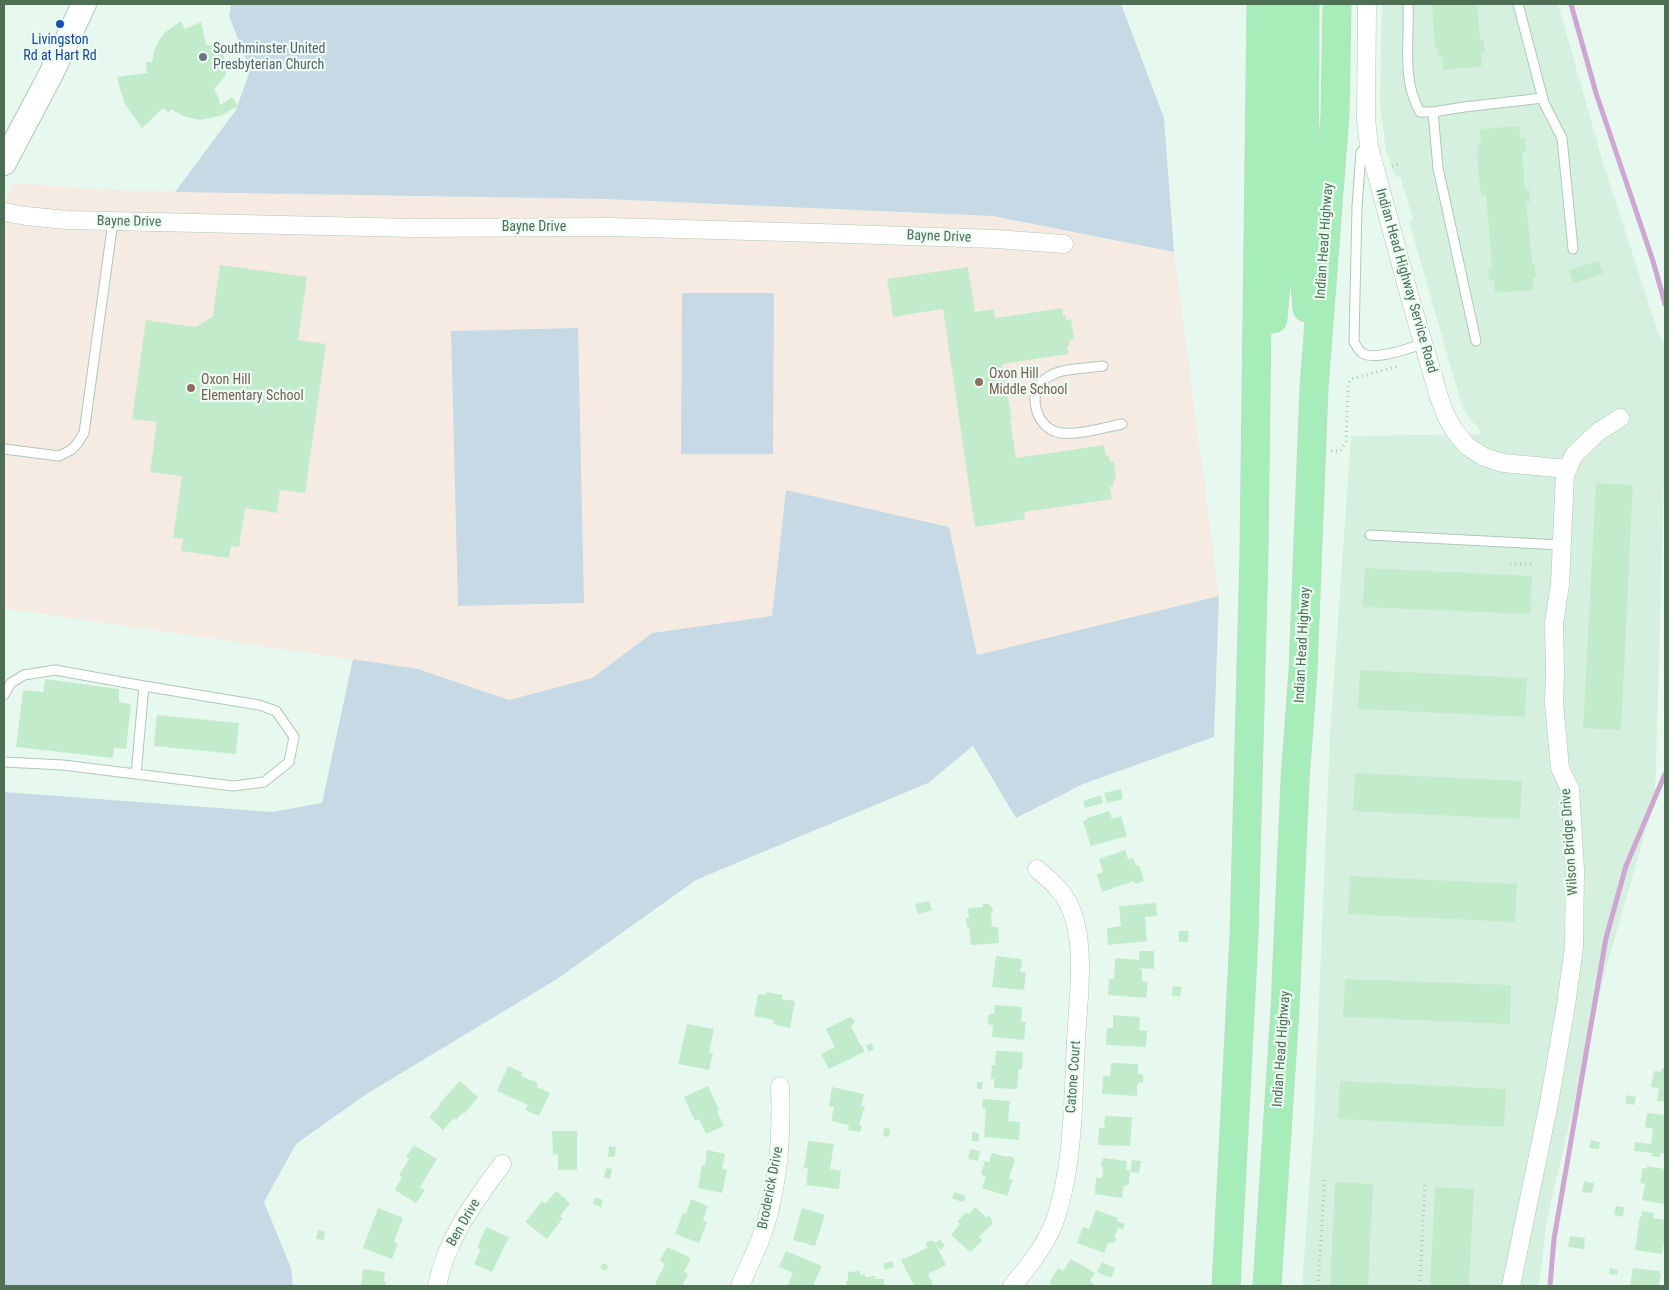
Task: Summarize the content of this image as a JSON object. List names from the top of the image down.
{
  "streets": {
    "highway": ["Indian Head Highway"],
    "street": [
      "Bayne Drive",
      "Indian Head Highway Service Road",
      "Wilson Bridge Drive",
      "Catone Court",
      "Broderick Drive",
      "Ben Drive"
    ]
  },
  "crossings": [
    ["Indian Head Highway Service Road", "Wilson Bridge Drive"]
  ],
  "places": [
    "Livingston Rd at Hart Rd",
    "Southminster United Presbyterian Church",
    "Oxon Hill Middle School",
    "Oxon Hill Elementary School"
  ]
}
